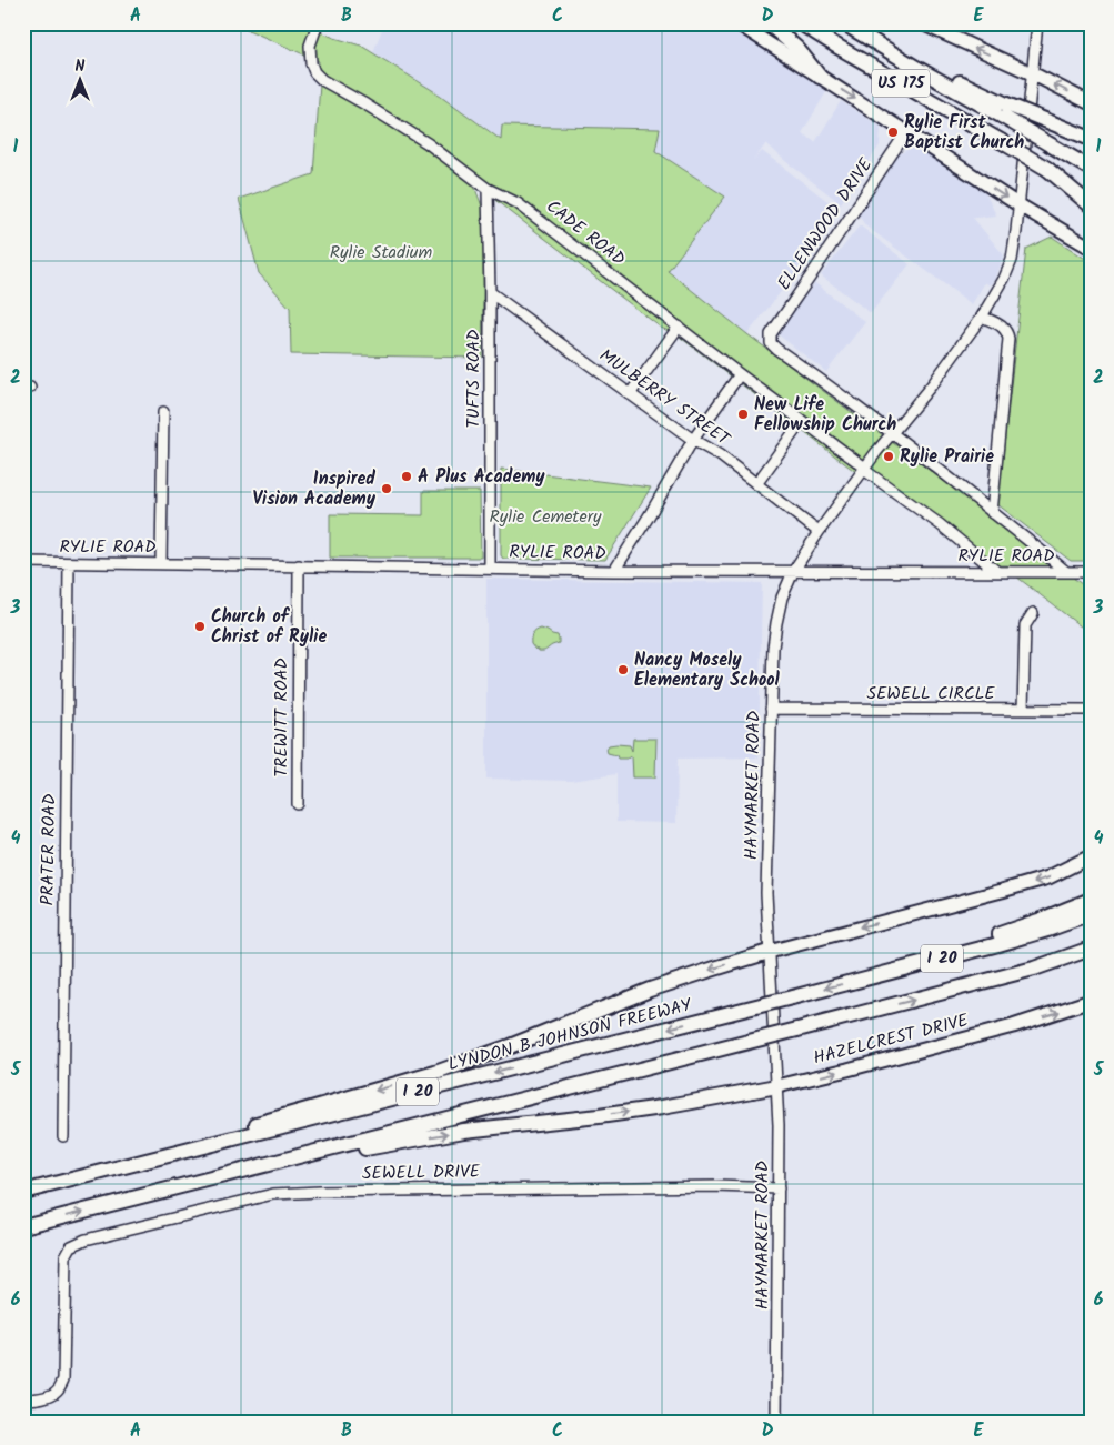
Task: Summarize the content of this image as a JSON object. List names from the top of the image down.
{
  "streets": {
    "highway": ["US 175", "I 20", "LYNDON B JOHNSON FREEWAY"],
    "main road": ["HAZELCREST DRIVE"],
    "street": [
      "ELLENWOOD DRIVE",
      "CADE ROAD",
      "TUFTS ROAD",
      "MULBERRY STREET",
      "RYLIE ROAD",
      "SEWELL CIRCLE",
      "TREWITT ROAD",
      "HAYMARKET ROAD",
      "PRATER ROAD",
      "SEWELL DRIVE"
    ]
  },
  "crossings": [
    ["ELLENWOOD DRIVE", "HAYMARKET ROAD"],
    ["CADE ROAD", "TUFTS ROAD"],
    ["CADE ROAD", "RYLIE ROAD"],
    ["CADE ROAD", "HAYMARKET ROAD"],
    ["TUFTS ROAD", "MULBERRY STREET"],
    ["TUFTS ROAD", "RYLIE ROAD"],
    ["MULBERRY STREET", "HAYMARKET ROAD"],
    ["RYLIE ROAD", "TREWITT ROAD"],
    ["RYLIE ROAD", "HAYMARKET ROAD"],
    ["RYLIE ROAD", "PRATER ROAD"],
    ["SEWELL CIRCLE", "HAYMARKET ROAD"],
    ["HAYMARKET ROAD", "HAZELCREST DRIVE"],
    ["HAYMARKET ROAD", "SEWELL DRIVE"]
  ],
  "one_way": ["HAZELCREST DRIVE"],
  "parks": ["Rylie Stadium", "Rylie Cemetery"],
  "places": [
    "Rylie First Baptist Church",
    "New Life Fellowship Church",
    "Rylie Prairie",
    "A Plus Academy",
    "Inspired Vision Academy",
    "Church of Christ of Rylie",
    "Nancy Mosely Elementary School"
  ],
  "north": "top",
  "grid": {
    "columns": [
      "A",
      "B",
      "C",
      "D",
      "E"
    ],
    "rows": [
      "1",
      "2",
      "3",
      "4",
      "5",
      "6"
    ]
  }
}
